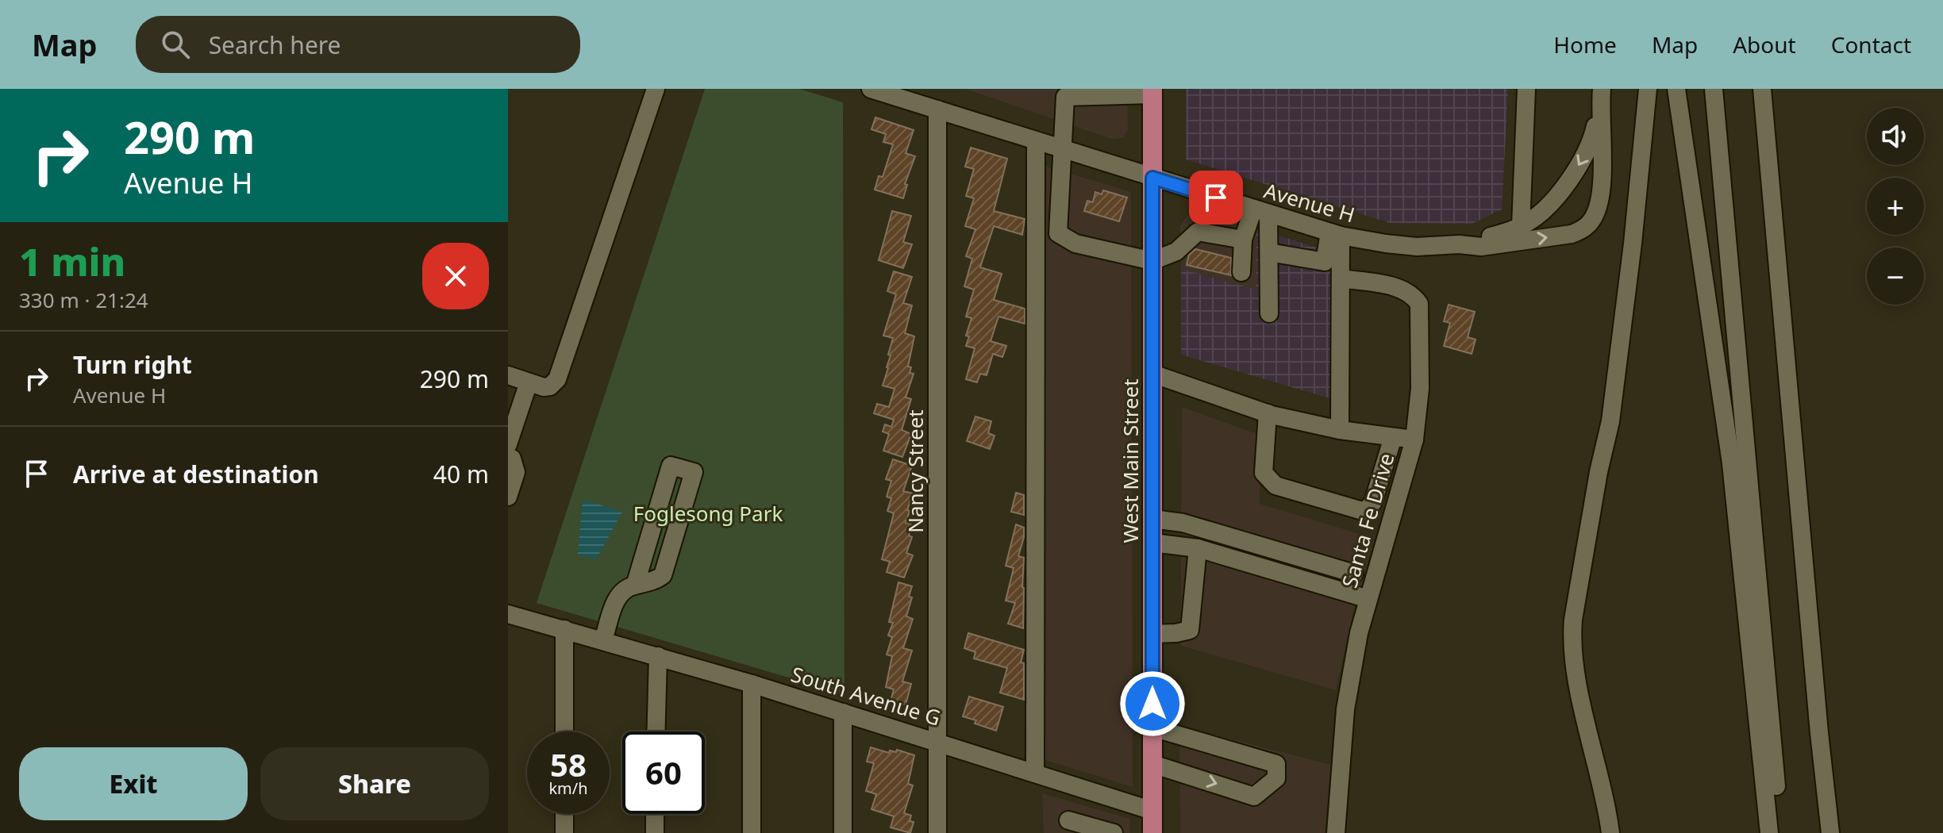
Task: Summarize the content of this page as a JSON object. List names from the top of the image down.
{
  "streets": {
    "main road": ["West Main Street"],
    "street": [
      "Avenue H",
      "Nancy Street",
      "Santa Fe Drive",
      "South Avenue G"
    ]
  },
  "crossings": [
    ["Avenue H", "West Main Street"],
    ["Avenue H", "Nancy Street"],
    ["West Main Street", "South Avenue G"],
    ["Nancy Street", "South Avenue G"]
  ],
  "parks": ["Foglesong Park"],
  "page": {
    "header": "Map",
    "search": "Search here",
    "nav": [
      "Home",
      "Map",
      "About",
      "Contact"
    ],
    "turn": ["290 m", "Avenue H"],
    "map_buttons": ["+", "−"],
    "heading": ["1 min", "330 m · 21:24"],
    "list": [
      {
        "name": "Turn right",
        "note": "Avenue H",
        "value": "290 m"
      },
      {
        "name": "Arrive at destination",
        "value": "40 m"
      }
    ],
    "speed": "58 km/h",
    "limit": "60",
    "buttons": ["Exit", "Share"]
  }
}
